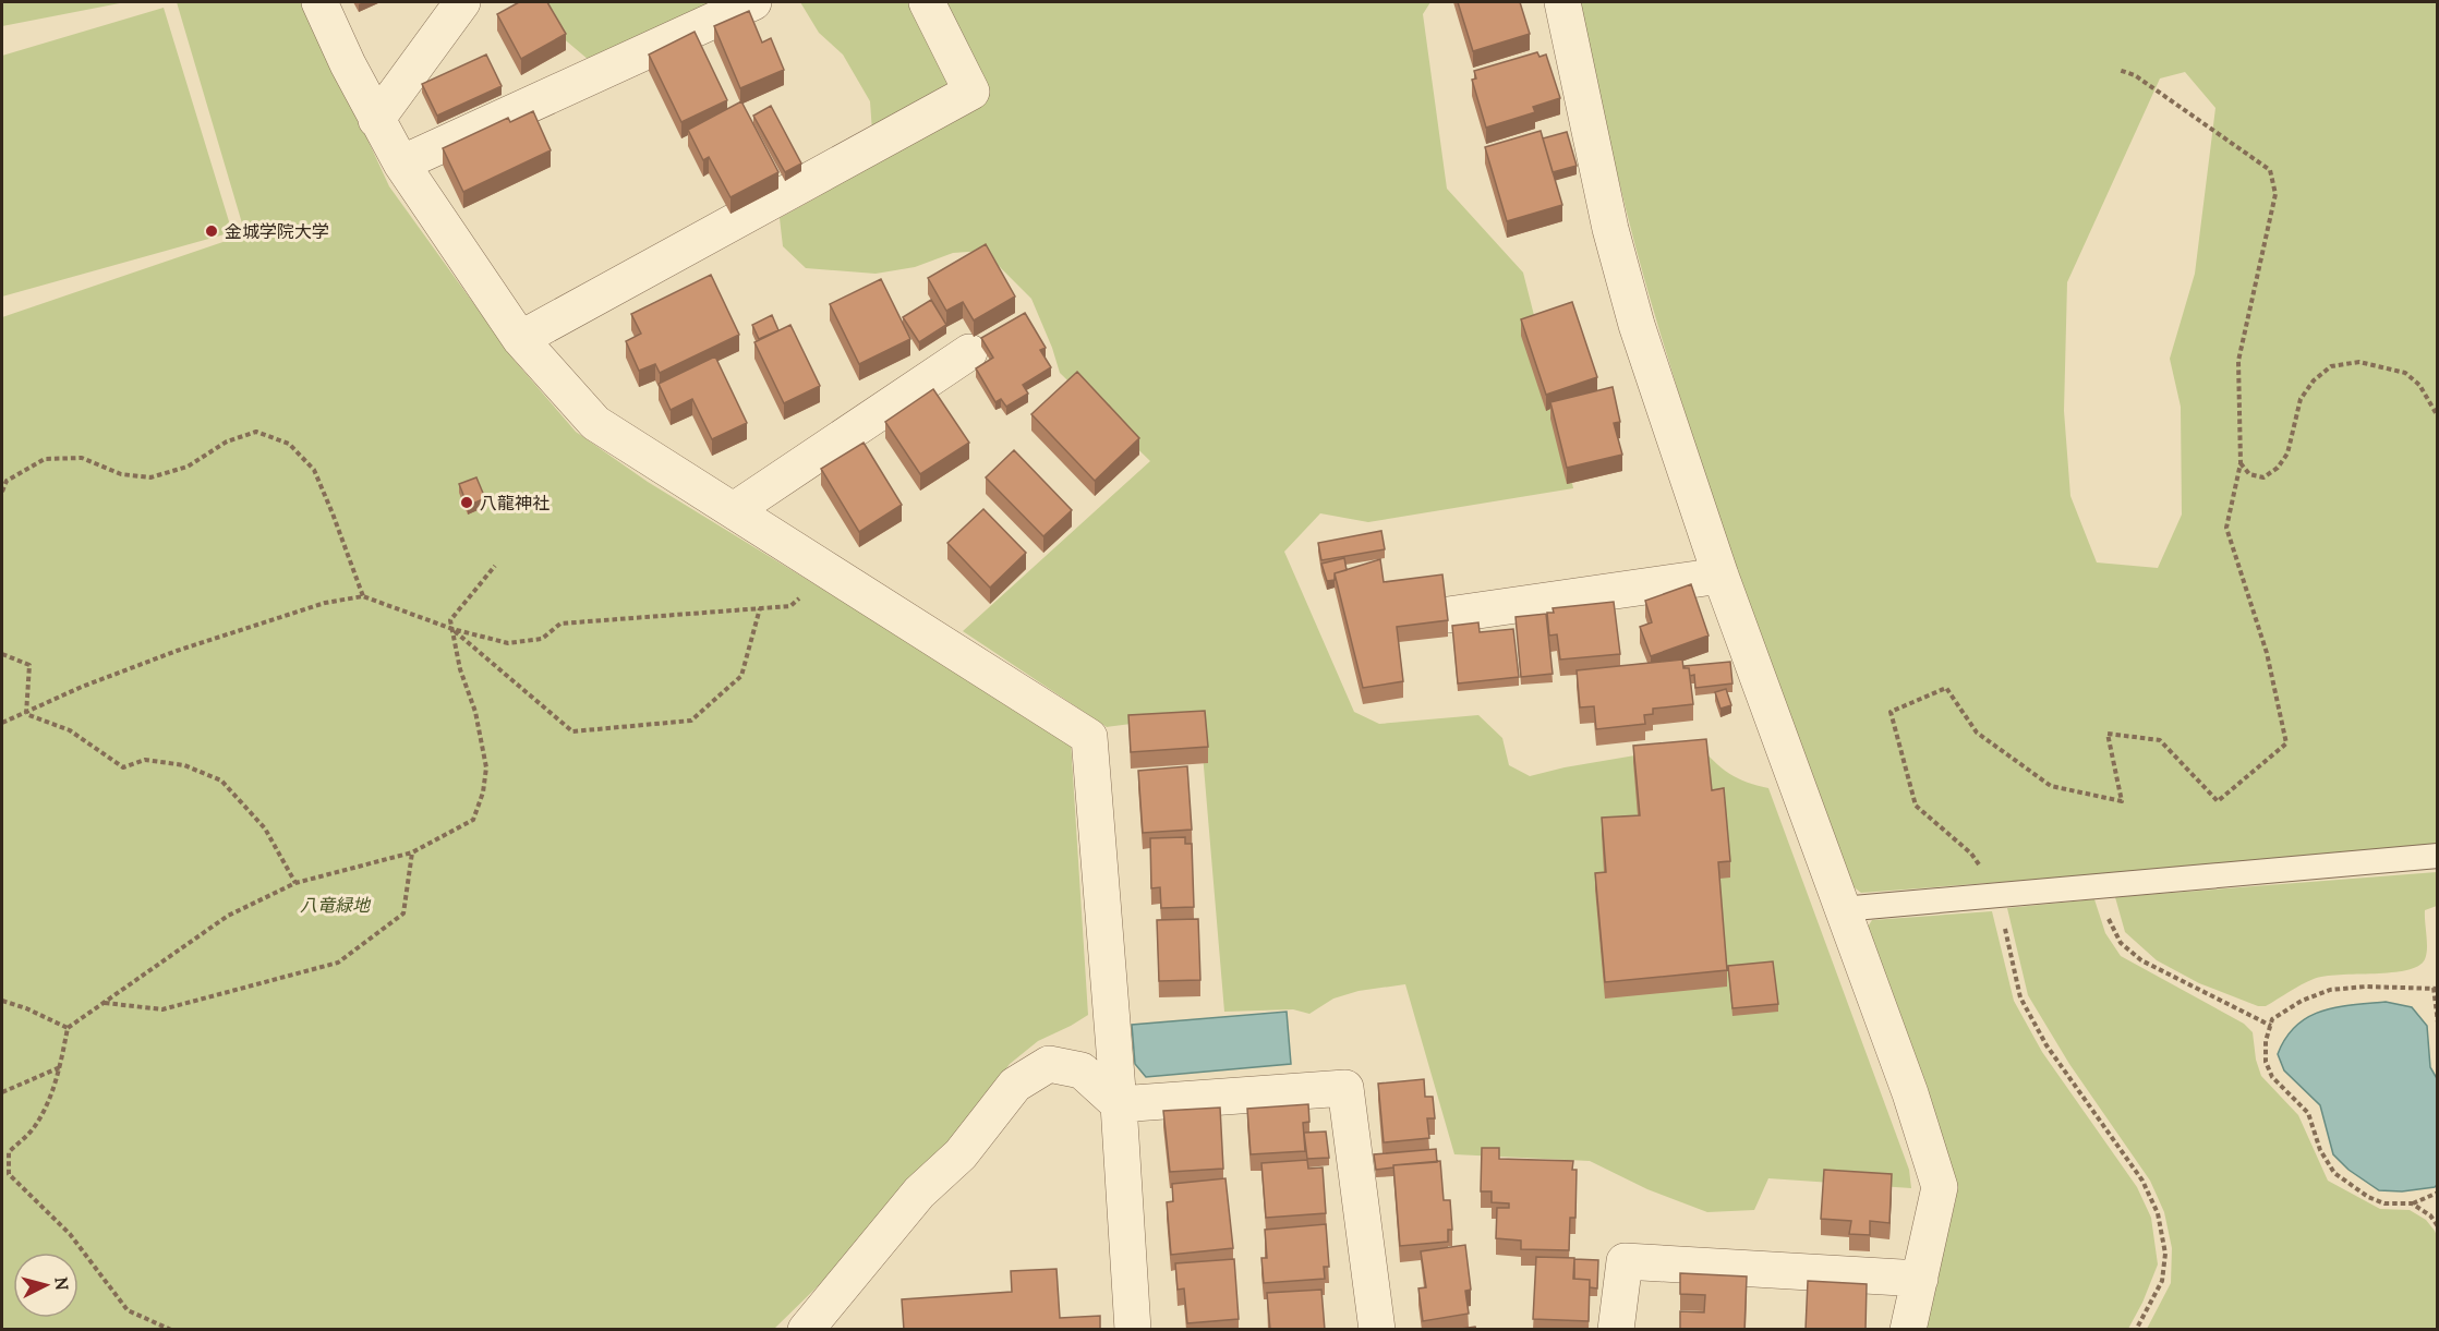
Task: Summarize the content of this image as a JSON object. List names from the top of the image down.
{
  "parks": ["八竜緑地"],
  "places": ["金城学院大学", "八龍神社"],
  "north": "right"
}
